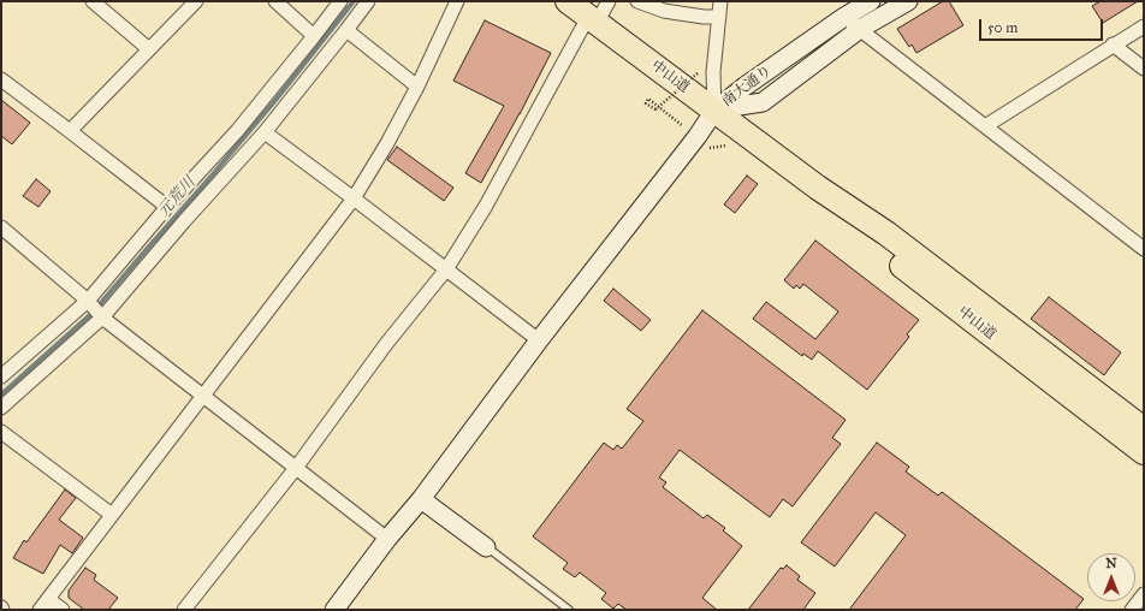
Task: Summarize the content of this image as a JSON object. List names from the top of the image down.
{
  "streets": {
    "highway": ["中山道"],
    "main road": ["南大通り"]
  },
  "crossings": [
    ["中山道", "南大通り"]
  ],
  "water": ["元荒川"],
  "scale_bar": "50 m",
  "north": "top"
}
